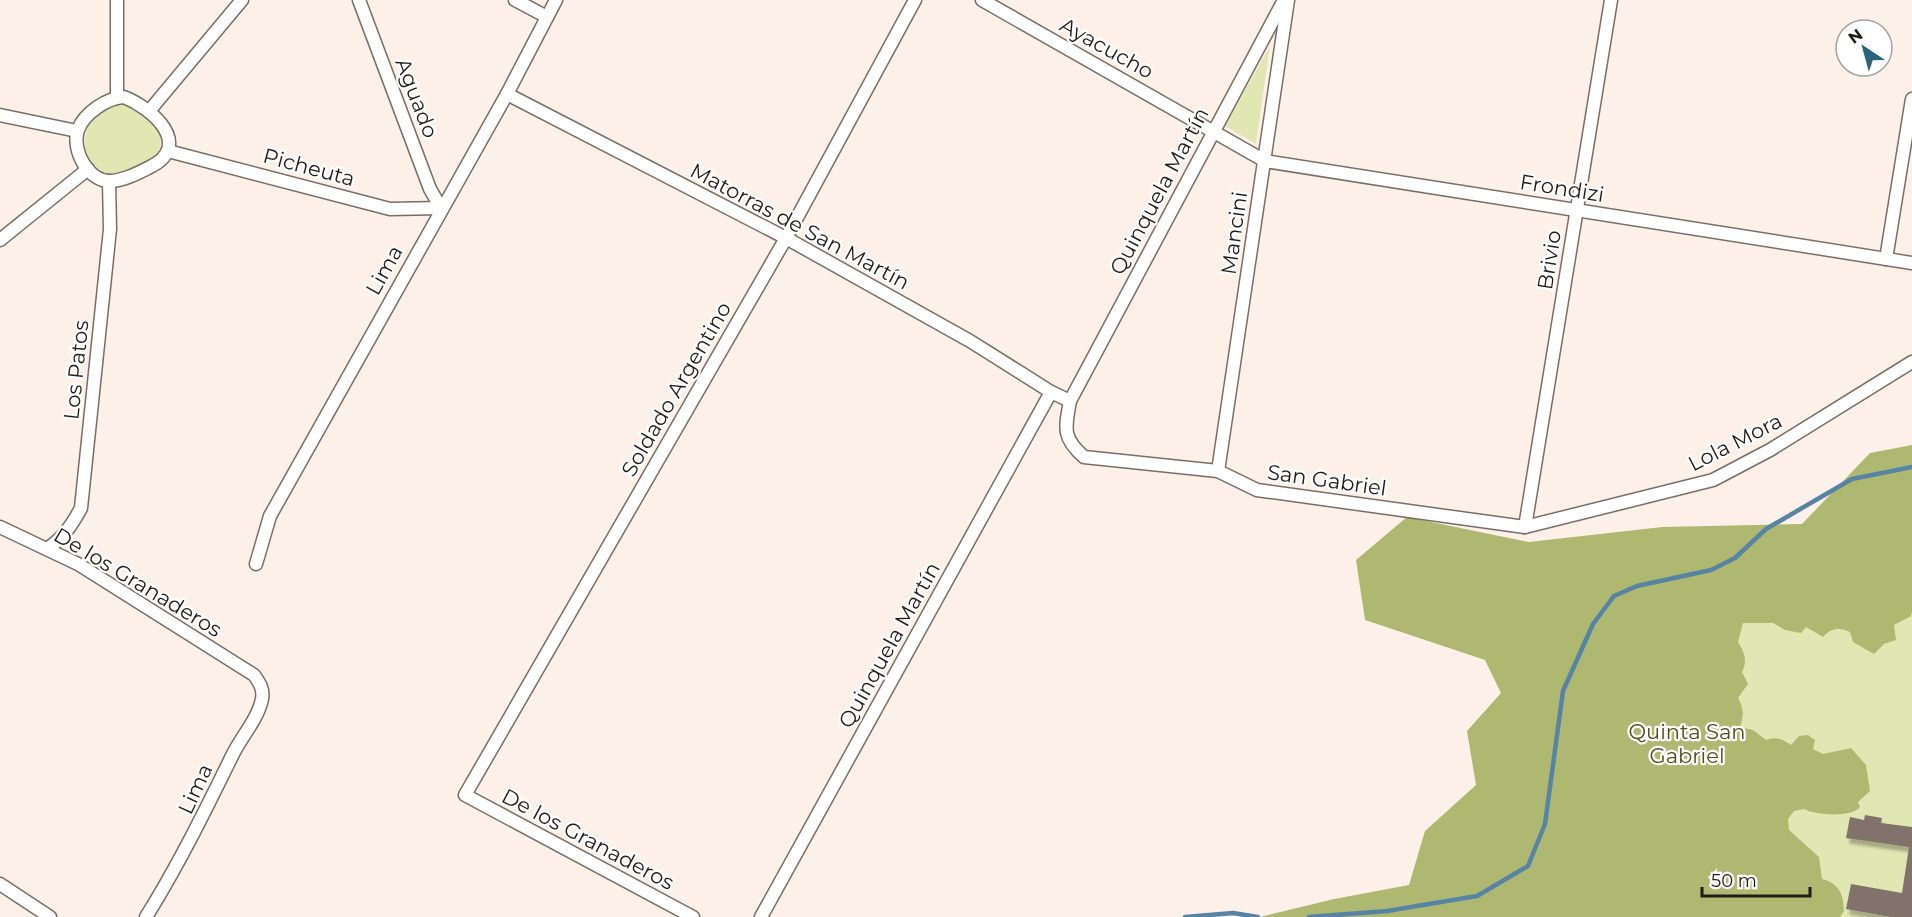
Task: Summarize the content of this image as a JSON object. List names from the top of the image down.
{
  "streets": {
    "street": [
      "Ayacucho",
      "Aguado",
      "Picheuta",
      "Frondizi",
      "Quinquela Martín",
      "Matorras de San Martín",
      "Mancini",
      "Brivio",
      "Lima",
      "Los Patos",
      "Soldado Argentino",
      "Lola Mora",
      "San Gabriel",
      "De los Granaderos"
    ]
  },
  "crossings": [
    ["Ayacucho", "Frondizi"],
    ["Ayacucho", "Quinquela Martín"],
    ["Aguado", "Picheuta"],
    ["Aguado", "Lima"],
    ["Picheuta", "Lima"],
    ["Picheuta", "Los Patos"],
    ["Frondizi", "Quinquela Martín"],
    ["Frondizi", "Mancini"],
    ["Frondizi", "Brivio"],
    ["Quinquela Martín", "Matorras de San Martín"],
    ["Quinquela Martín", "Mancini"],
    ["Quinquela Martín", "San Gabriel"],
    ["Matorras de San Martín", "Lima"],
    ["Matorras de San Martín", "Soldado Argentino"],
    ["Matorras de San Martín", "San Gabriel"],
    ["Mancini", "San Gabriel"],
    ["Brivio", "Lola Mora"],
    ["Brivio", "San Gabriel"],
    ["Lima", "De los Granaderos"],
    ["Los Patos", "De los Granaderos"],
    ["Soldado Argentino", "De los Granaderos"],
    ["Lola Mora", "San Gabriel"]
  ],
  "parks": ["Quinta San Gabriel"],
  "scale_bar": "50 m",
  "north": "top left"
}
